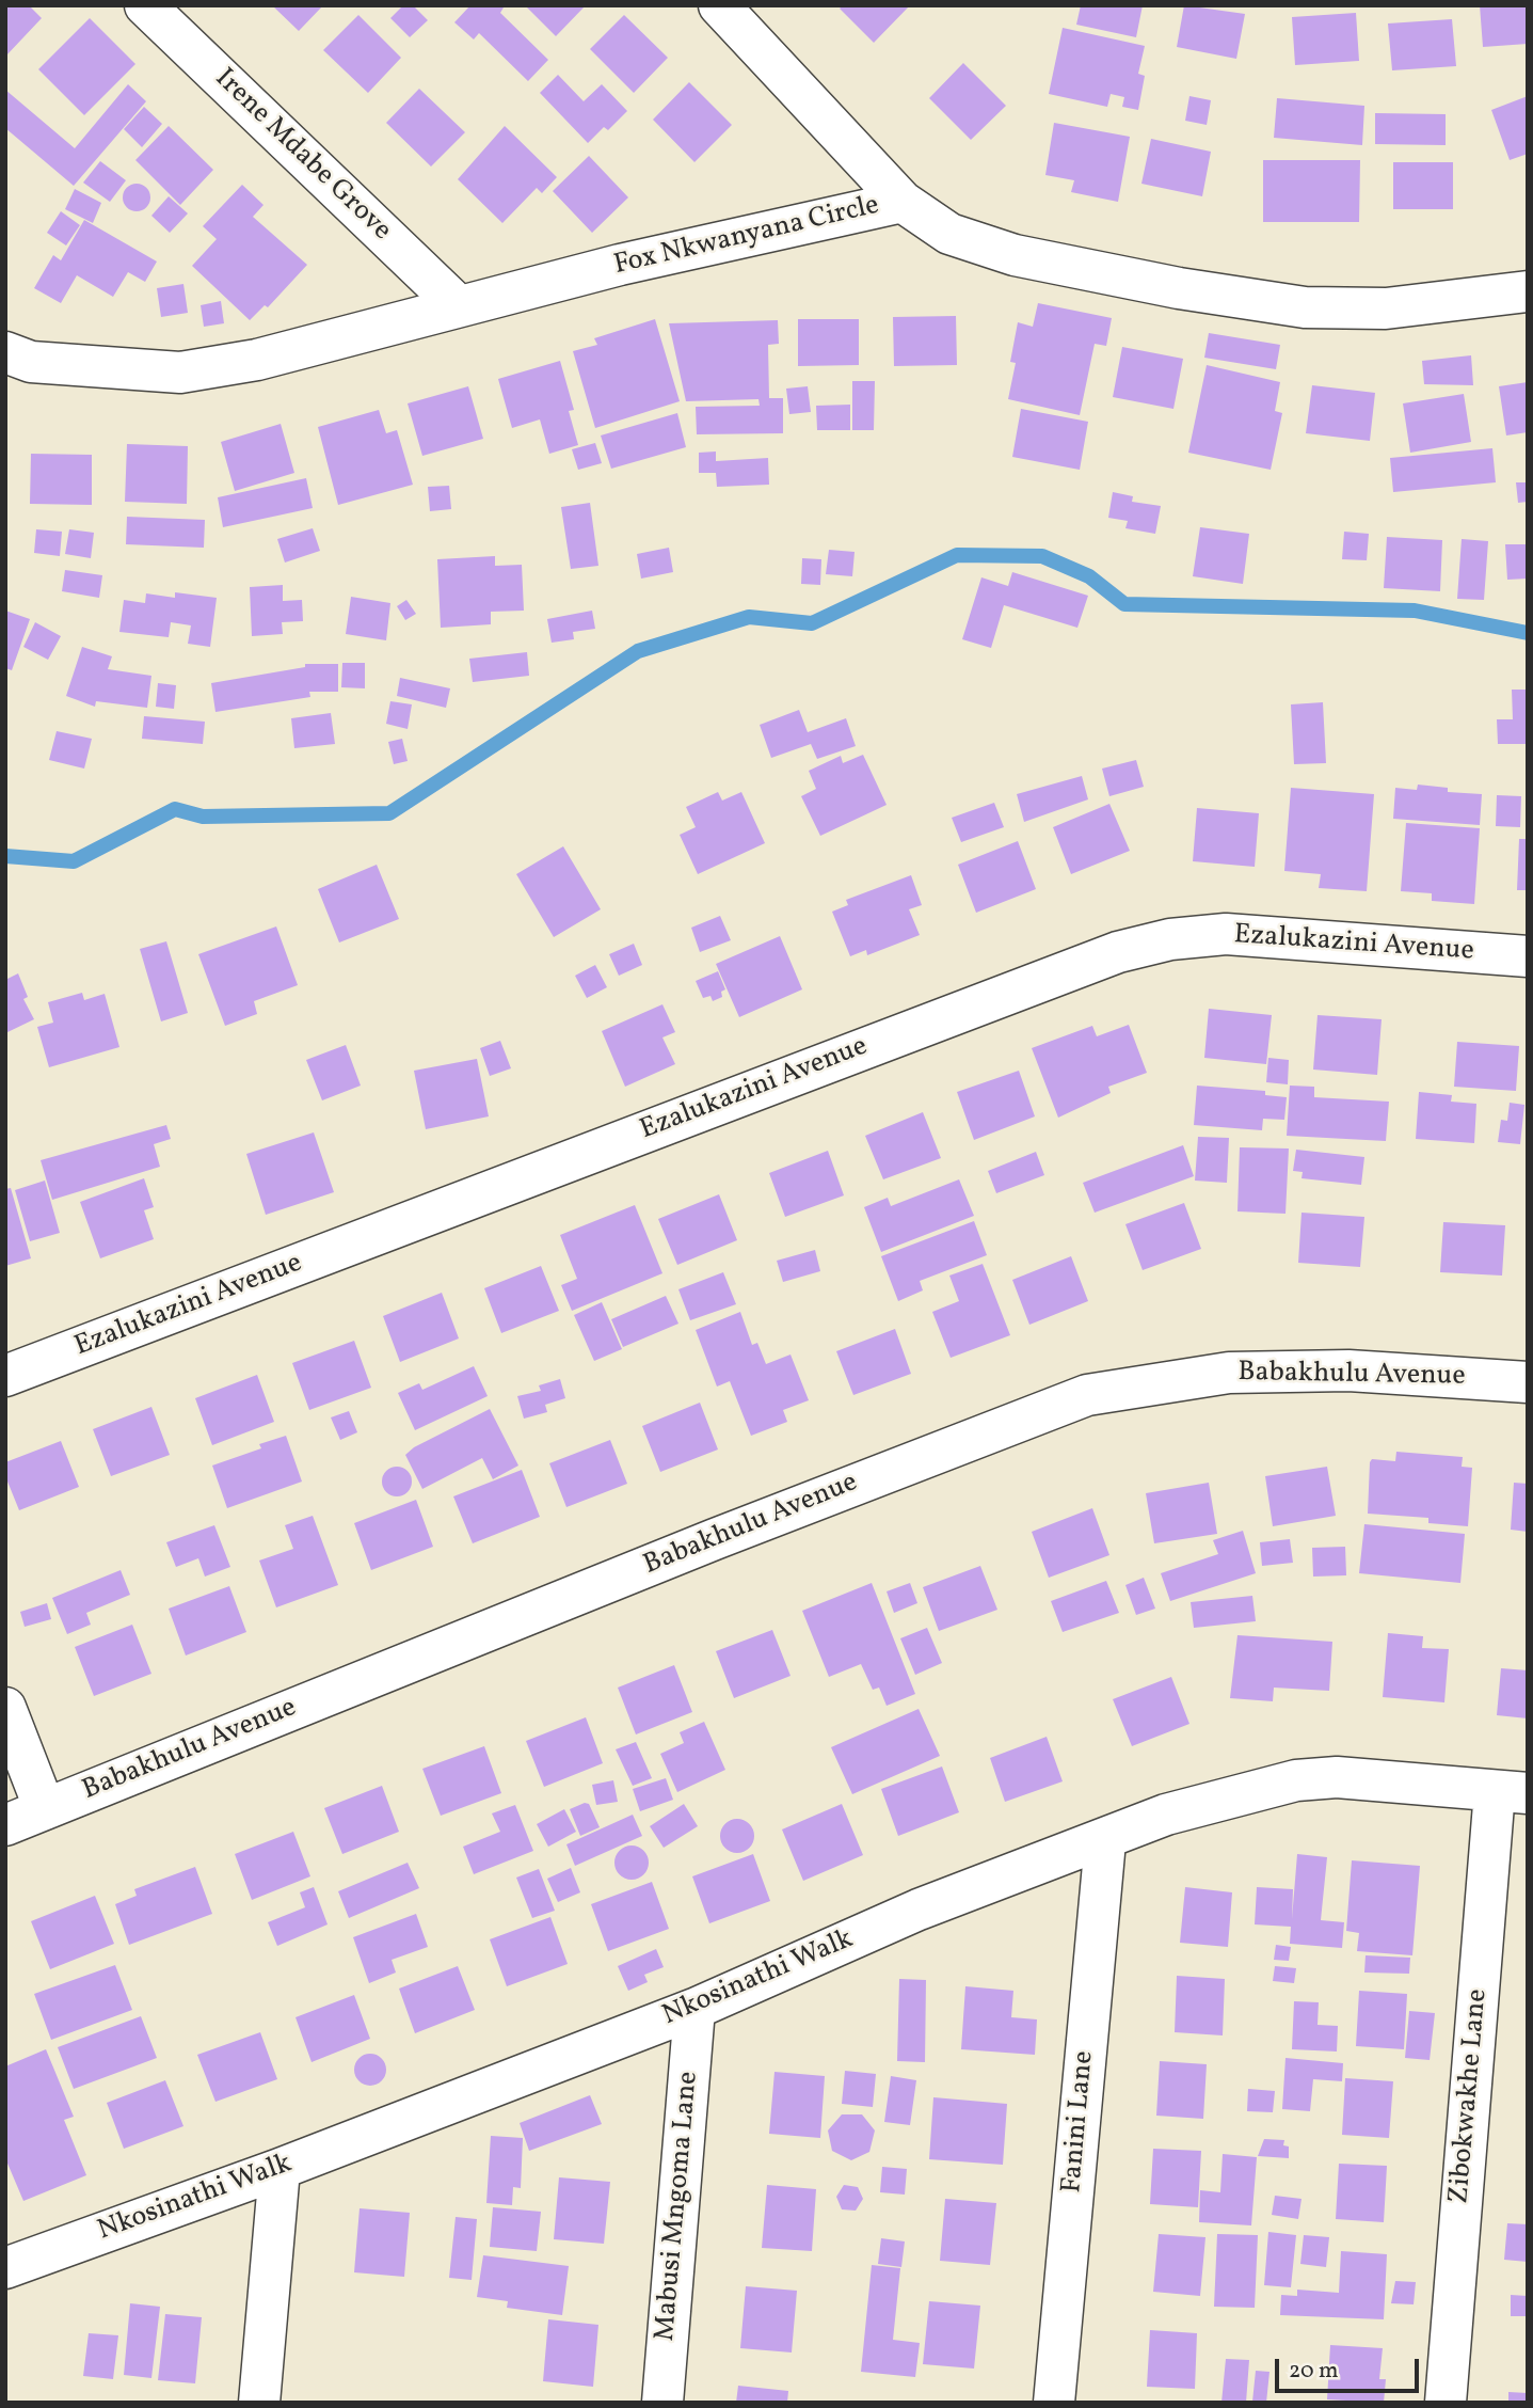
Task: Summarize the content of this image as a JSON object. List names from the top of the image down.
{
  "streets": {
    "street": [
      "Irene Mdabe Grove",
      "Fox Nkwanyana Circle",
      "Ezalukazini Avenue",
      "Babakhulu Avenue",
      "Nkosinathi Walk",
      "Zibokwakhe Lane",
      "Fanini Lane",
      "Mabusi Mngoma Lane"
    ]
  },
  "crossings": [
    ["Irene Mdabe Grove", "Fox Nkwanyana Circle"],
    ["Nkosinathi Walk", "Zibokwakhe Lane"],
    ["Nkosinathi Walk", "Fanini Lane"],
    ["Nkosinathi Walk", "Mabusi Mngoma Lane"]
  ],
  "scale_bar": "20 m"
}
